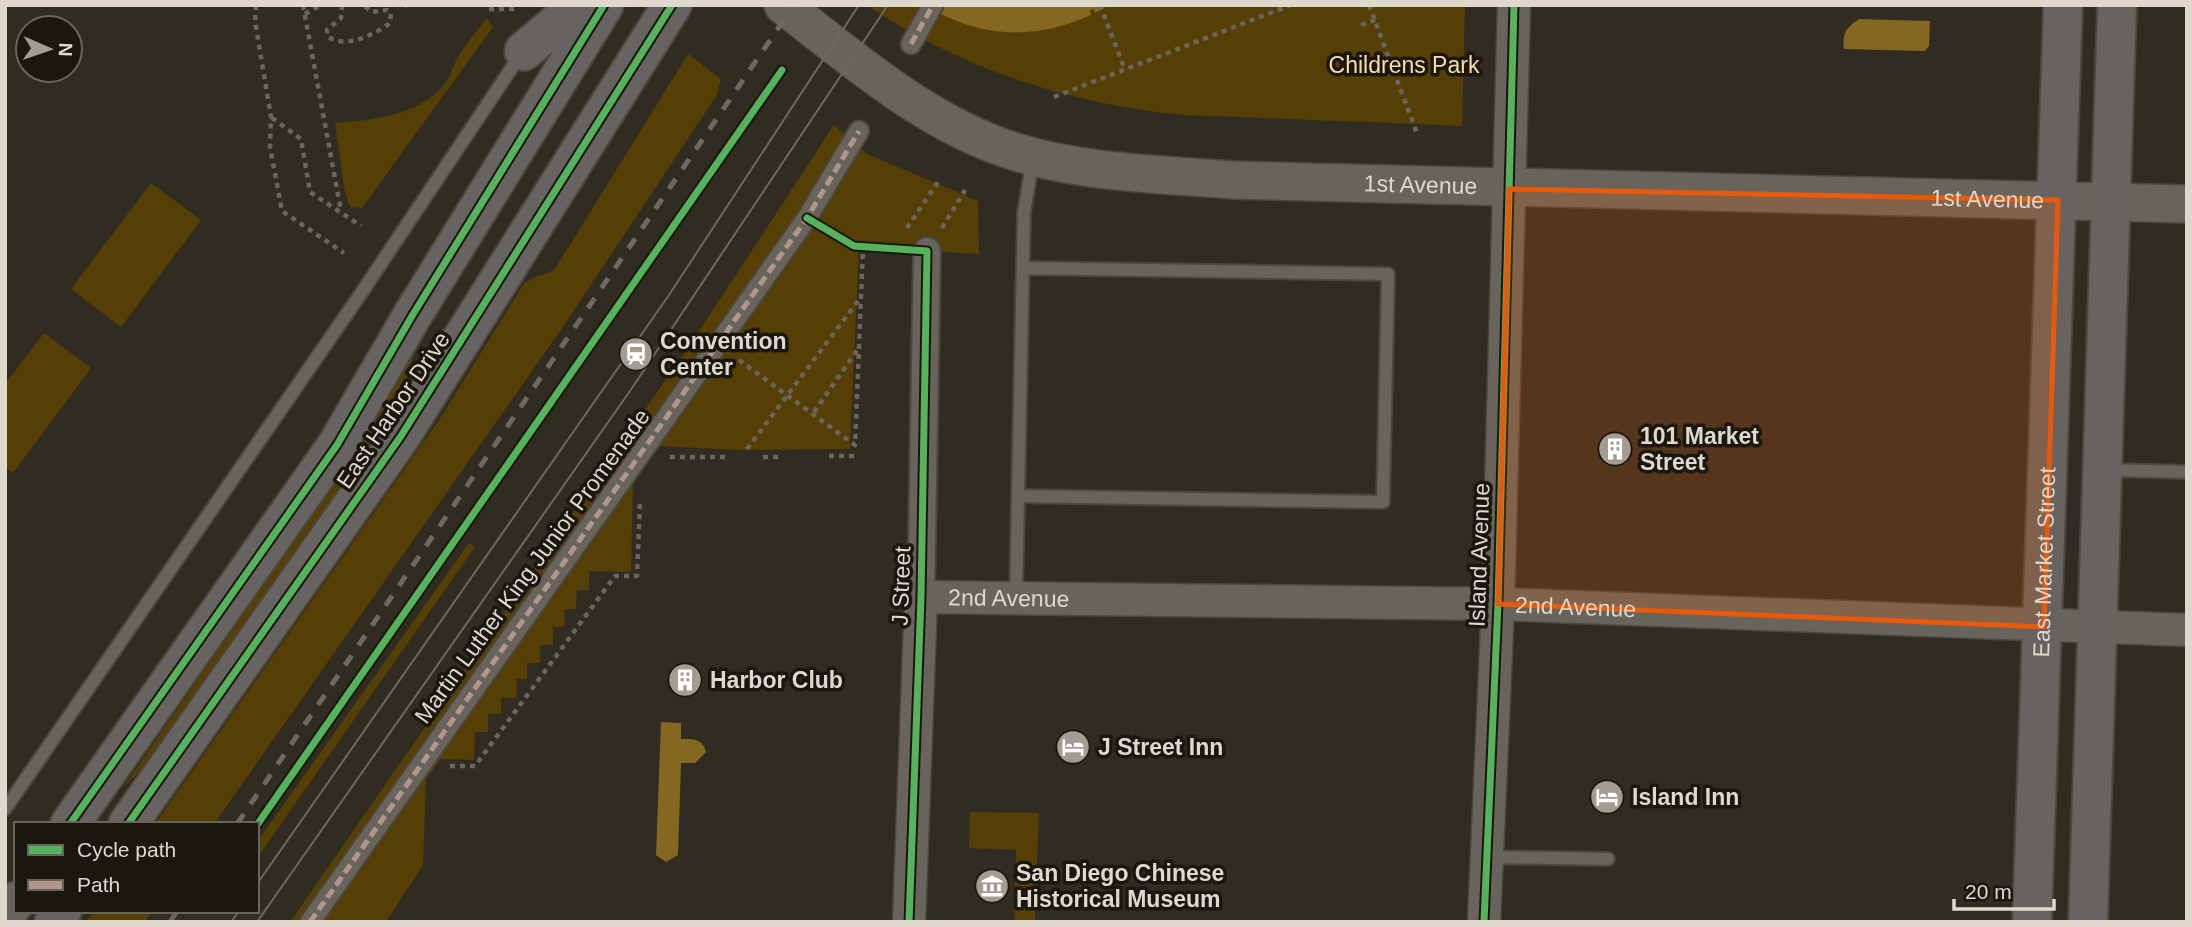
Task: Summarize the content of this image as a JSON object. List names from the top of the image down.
{
  "streets": {
    "main road": ["1st Avenue", "East Harbor Drive", "East Market Street"],
    "street": [
      "Island Avenue",
      "Martin Luther King Junior Promenade",
      "J Street",
      "2nd Avenue"
    ]
  },
  "crossings": [
    ["1st Avenue", "Island Avenue"],
    ["1st Avenue", "East Market Street"],
    ["Island Avenue", "2nd Avenue"],
    ["East Market Street", "2nd Avenue"],
    ["J Street", "2nd Avenue"]
  ],
  "parks": ["Childrens Park"],
  "places": {
    "station": ["Convention Center"],
    "building": ["101 Market Street", "Harbor Club"],
    "hotel": ["J Street Inn", "Island Inn"],
    "museum": ["San Diego Chinese Historical Museum"]
  },
  "legend": ["Cycle path", "Path"],
  "scale_bar": "20 m",
  "north": "right"
}
